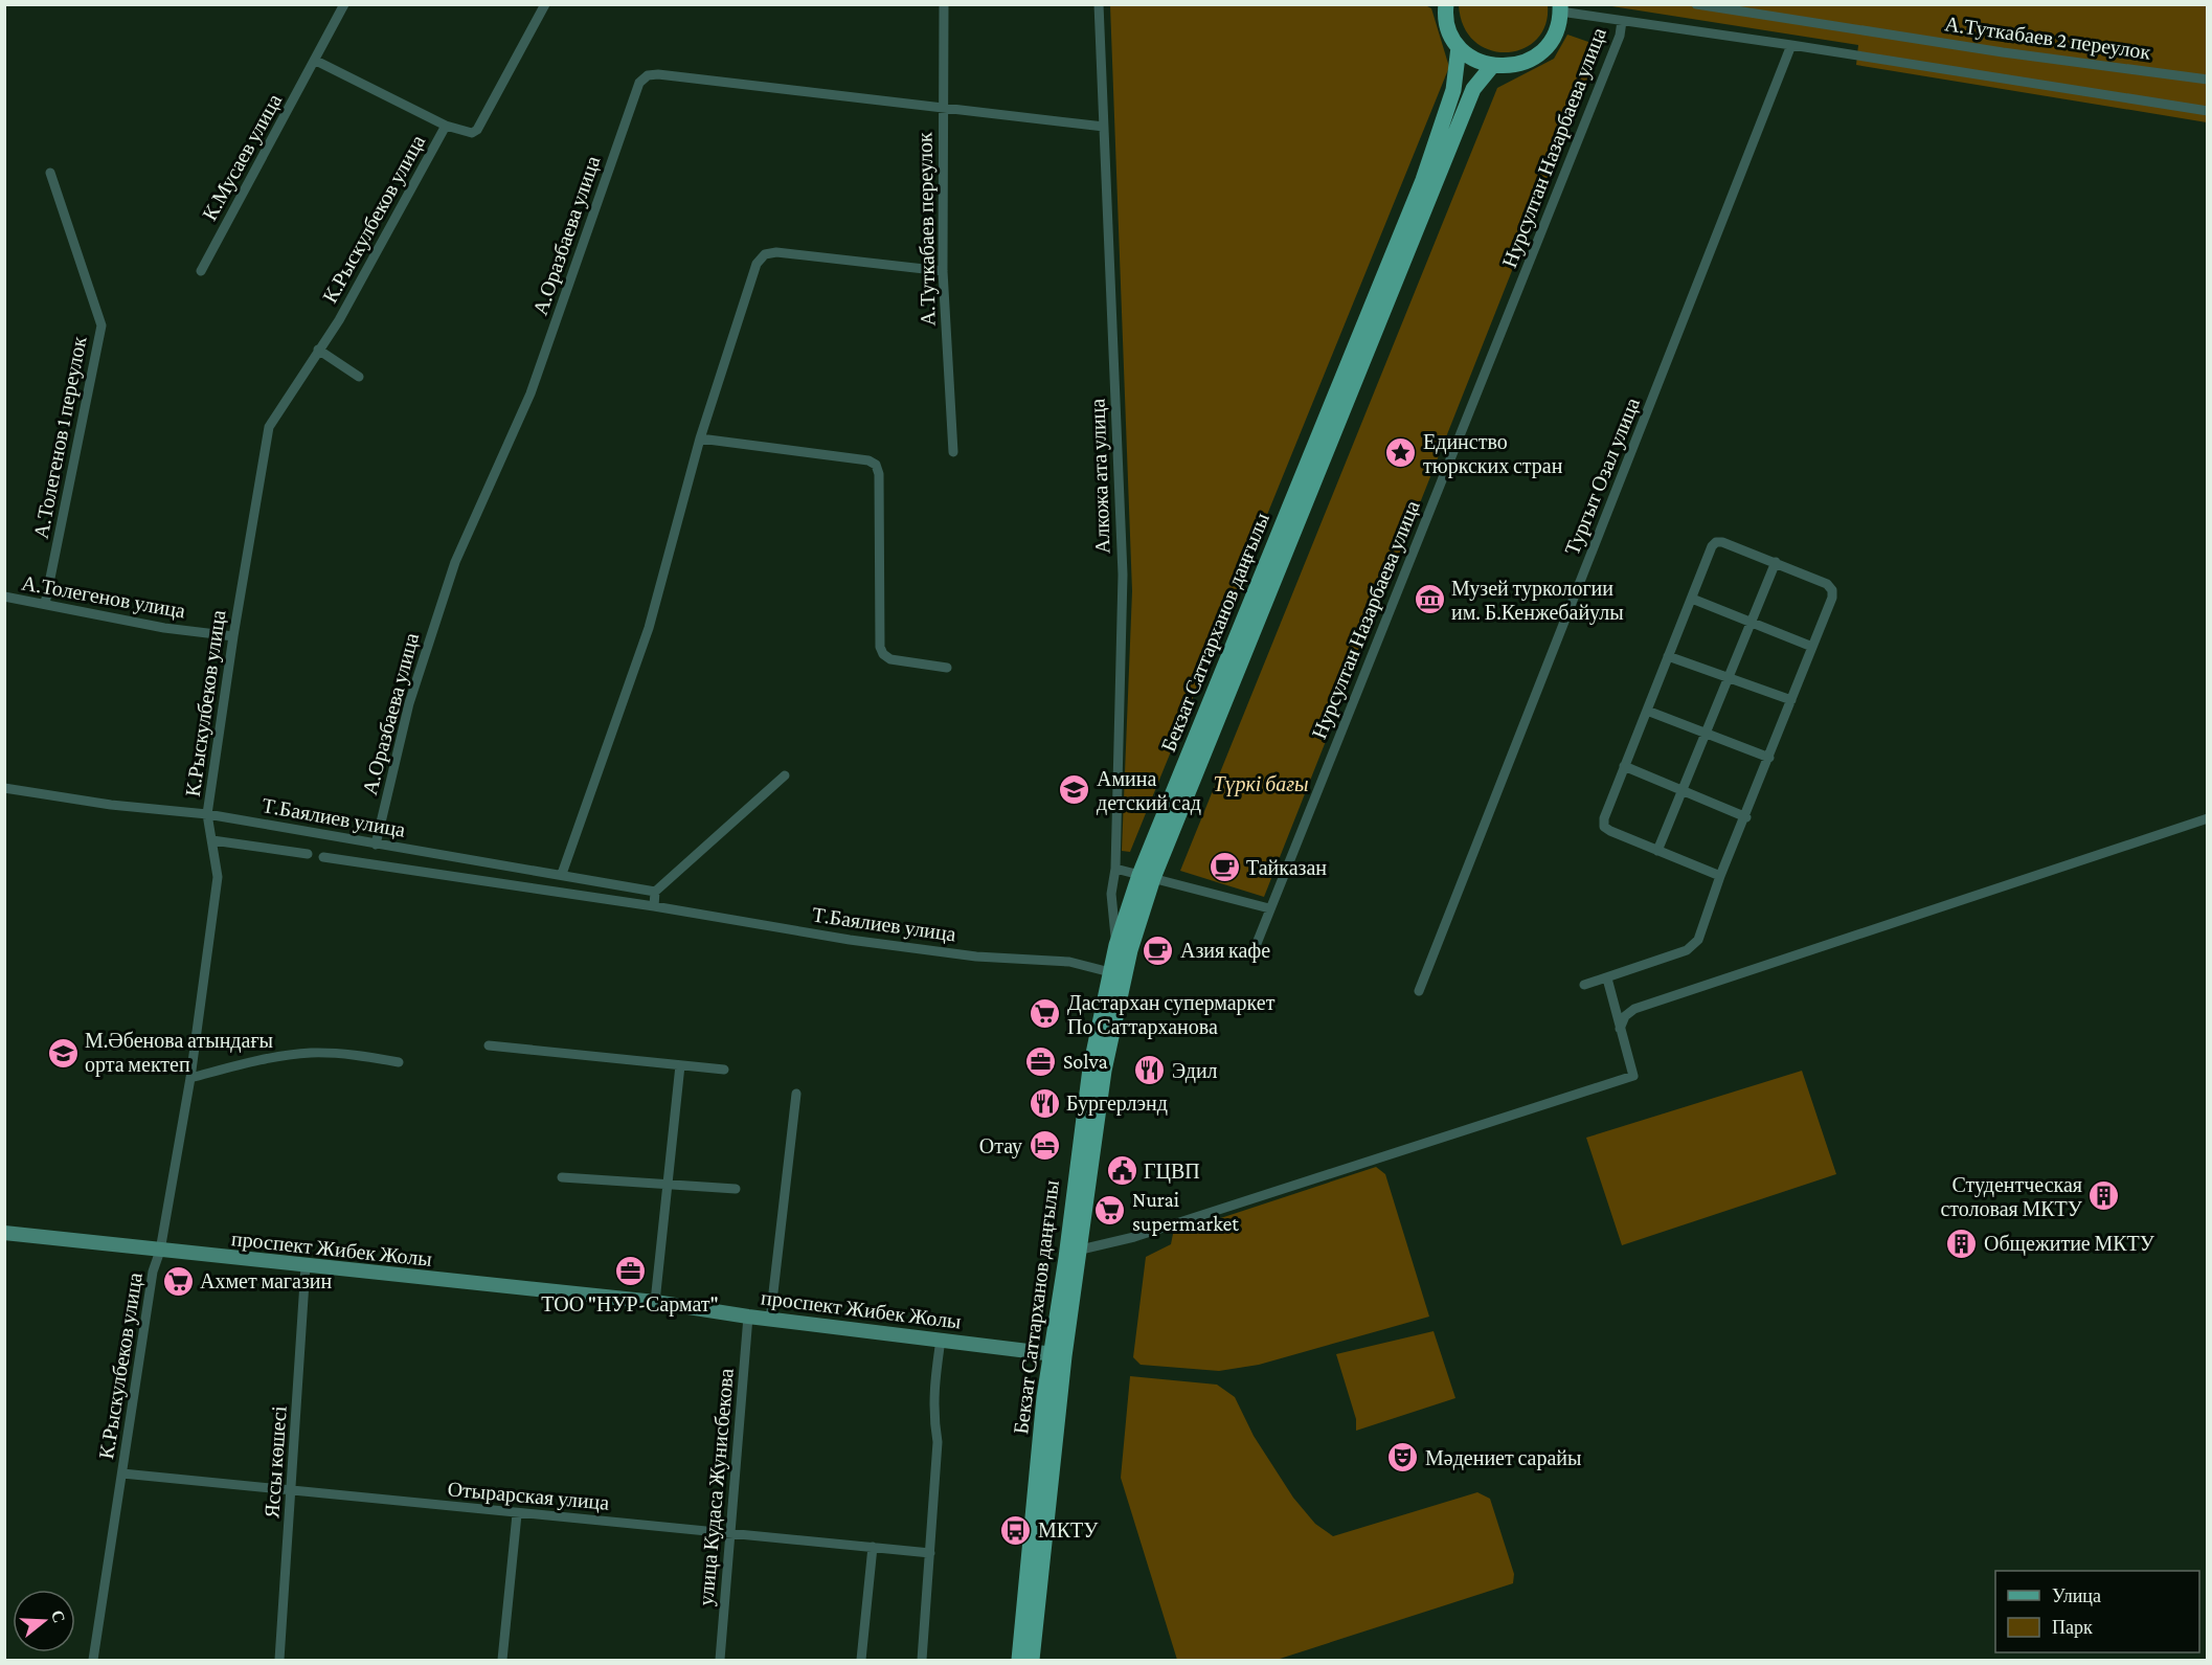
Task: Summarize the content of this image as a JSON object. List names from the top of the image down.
{
  "streets": {
    "main road": ["Бекзат Саттарханов даңғылы", "проспект Жибек Жолы"],
    "street": [
      "А.Туткабаев 2 переулок",
      "Нурсултан Назарбаева улица",
      "К.Мусаев улица",
      "К.Рыскулбеков улица",
      "А.Туткабаев переулок",
      "А.Оразбаева улица",
      "А.Толегенов 1 переулок",
      "Алкожа ата улица",
      "Тургыт Озал улица",
      "А.Толегенов улица",
      "Т.Баялиев улица",
      "Яссы көшесі",
      "улица Кудаса Жунисбекова",
      "Отырарская улица"
    ]
  },
  "crossings": [
    ["К.Рыскулбеков улица", "А.Толегенов улица"],
    ["К.Рыскулбеков улица", "Т.Баялиев улица"],
    ["К.Рыскулбеков улица", "проспект Жибек Жолы"],
    ["К.Рыскулбеков улица", "Отырарская улица"],
    ["А.Туткабаев переулок", "А.Оразбаева улица"],
    ["А.Оразбаева улица", "Алкожа ата улица"],
    ["А.Оразбаева улица", "Т.Баялиев улица"],
    ["А.Толегенов 1 переулок", "А.Толегенов улица"],
    ["Алкожа ата улица", "Бекзат Саттарханов даңғылы"],
    ["Бекзат Саттарханов даңғылы", "Т.Баялиев улица"],
    ["Бекзат Саттарханов даңғылы", "проспект Жибек Жолы"],
    ["проспект Жибек Жолы", "Яссы көшесі"],
    ["проспект Жибек Жолы", "улица Кудаса Жунисбекова"],
    ["Яссы көшесі", "Отырарская улица"],
    ["улица Кудаса Жунисбекова", "Отырарская улица"]
  ],
  "parks": ["Түркі бағы"],
  "places": {
    "place": ["Единство тюркских стран"],
    "museum": ["Музей туркологии им. Б.Кенжебайулы"],
    "school or university": ["Амина детский сад", "М.Әбенова атындағы орта мектеп"],
    "cafe": ["Тайказан", "Азия кафе"],
    "supermarket": ["Дастархан супермаркет По Саттарханова", "Nurai supermarket", "Ахмет магазин"],
    "office": ["Solva", "ТОО \"НУР-Сармат\""],
    "restaurant": ["Эдил", "Бургерлэнд"],
    "hotel": ["Отау"],
    "public building": ["ГЦВП"],
    "building": ["Студентческая столовая МКТУ", "Общежитие МКТУ"],
    "theatre": ["Мәдениет сарайы"],
    "bus stop": ["МКТУ"]
  },
  "legend": ["Улица", "Парк"],
  "north": "right"
}
